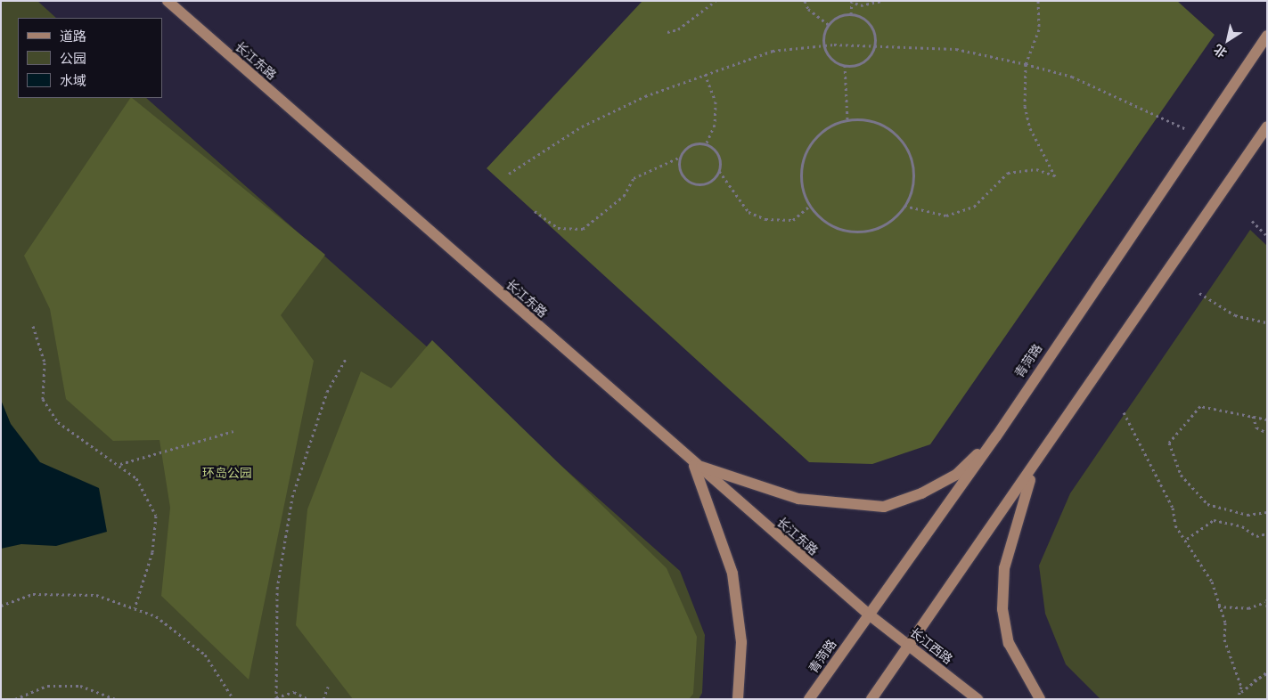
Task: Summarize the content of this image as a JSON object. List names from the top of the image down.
{
  "streets": {
    "main road": ["长江东路", "青菏路", "长江西路"]
  },
  "crossings": [
    ["长江东路", "青菏路"],
    ["长江东路", "长江西路"],
    ["青菏路", "长江西路"]
  ],
  "parks": ["环岛公园"],
  "legend": ["道路", "公园", "水域"],
  "north": "bottom left"
}
